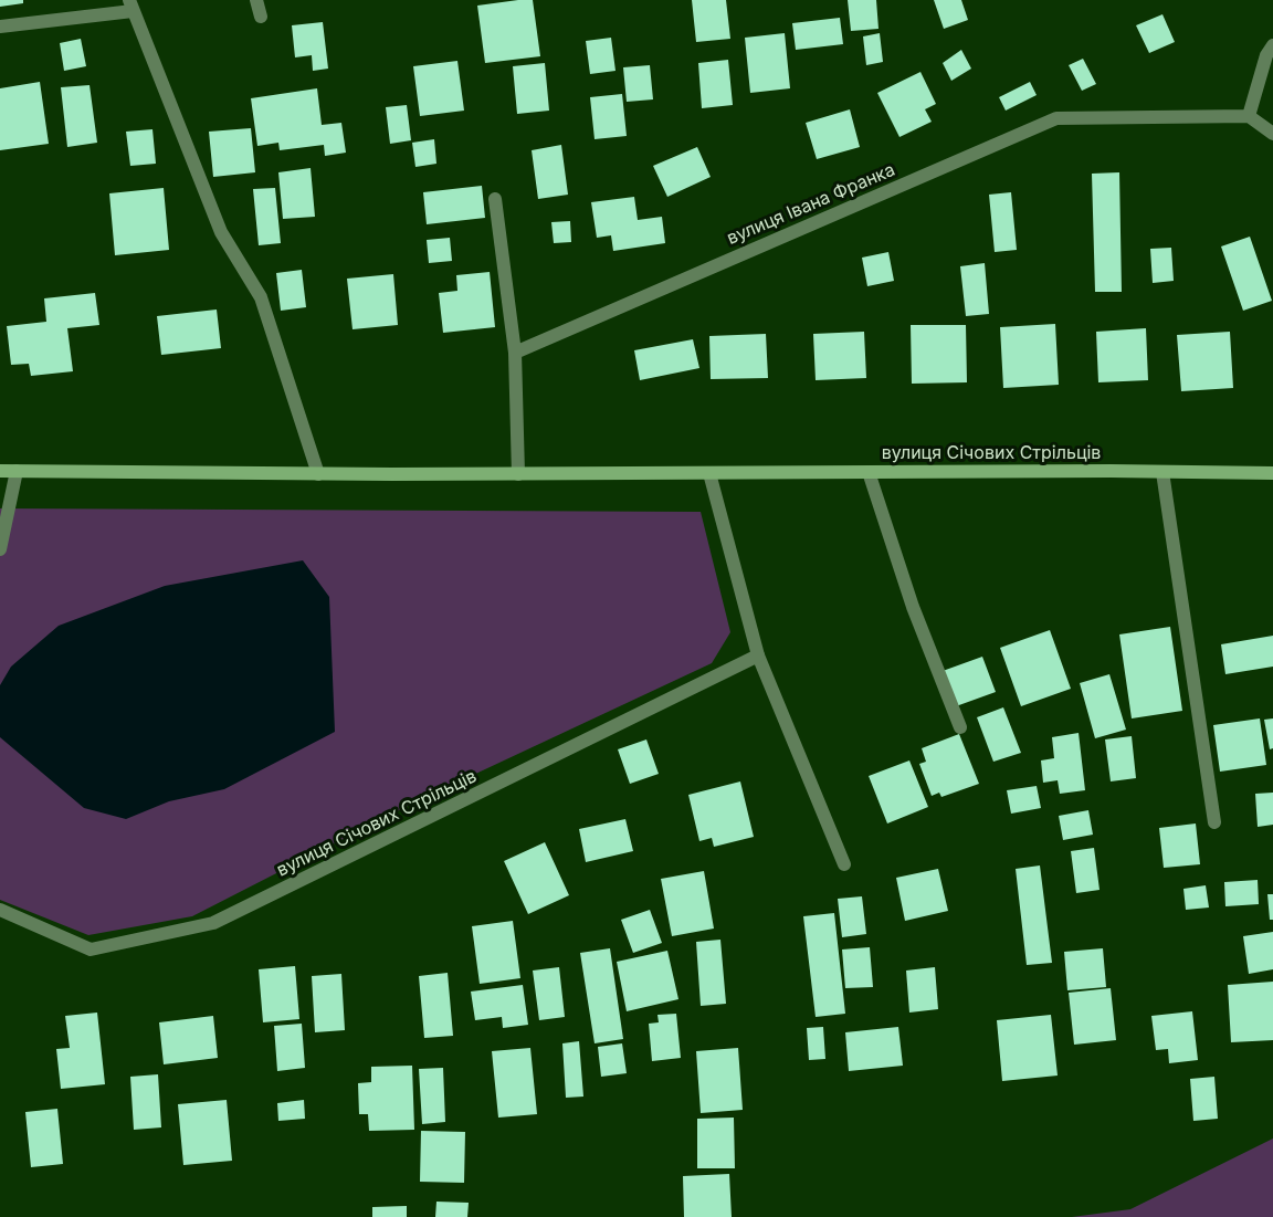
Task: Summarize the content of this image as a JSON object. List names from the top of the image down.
{
  "streets": {
    "street": ["вулиця Івана Франка", "вулиця Січових Стрільців"]
  }
}
